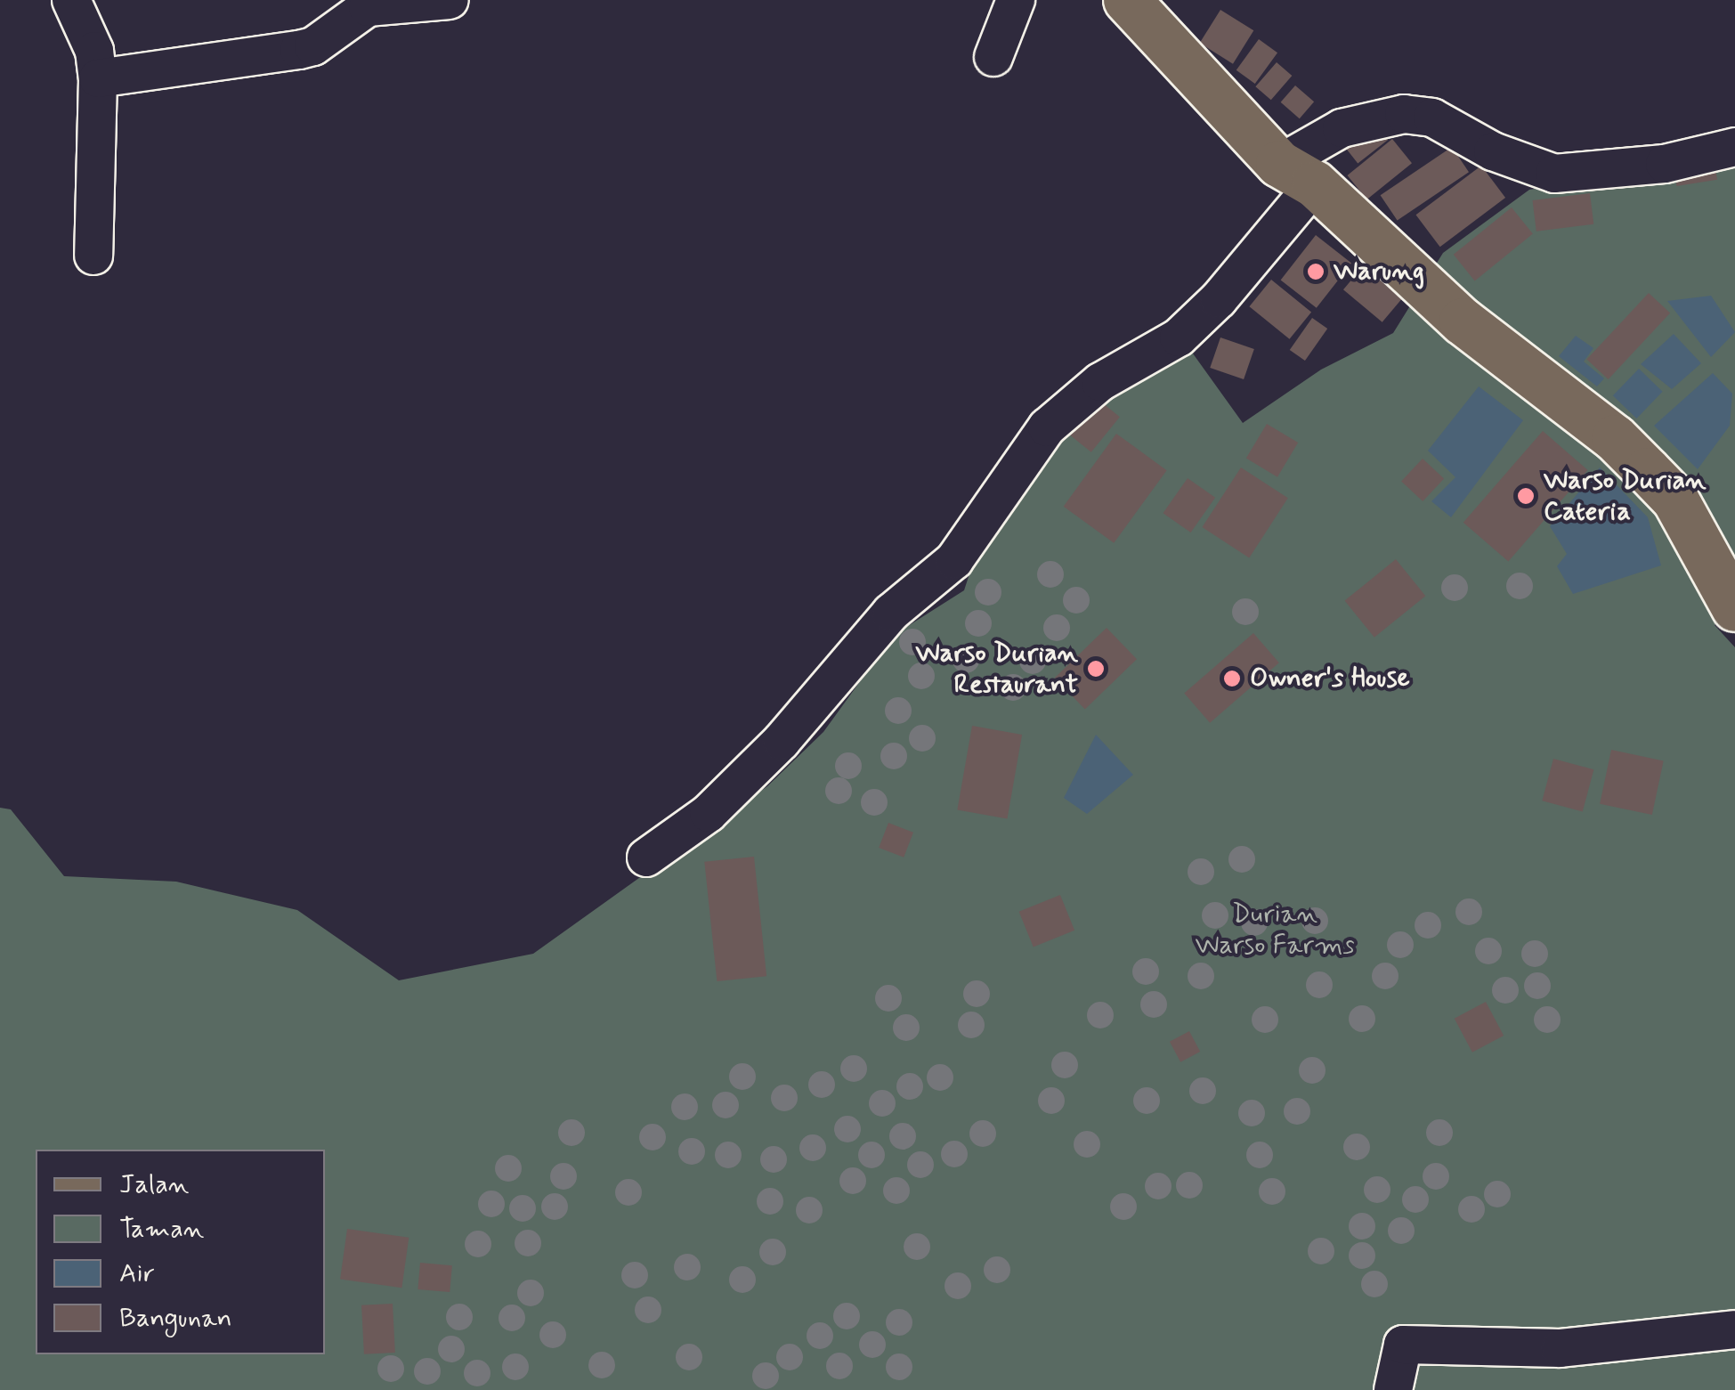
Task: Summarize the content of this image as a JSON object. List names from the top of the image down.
{
  "parks": ["Durian Warso Farms"],
  "places": [
    "Warung",
    "Warso Durian Cateria",
    "Warso Durian Restaurant",
    "Owner's House"
  ],
  "legend": [
    "Jalan",
    "Taman",
    "Air",
    "Bangunan"
  ]
}
